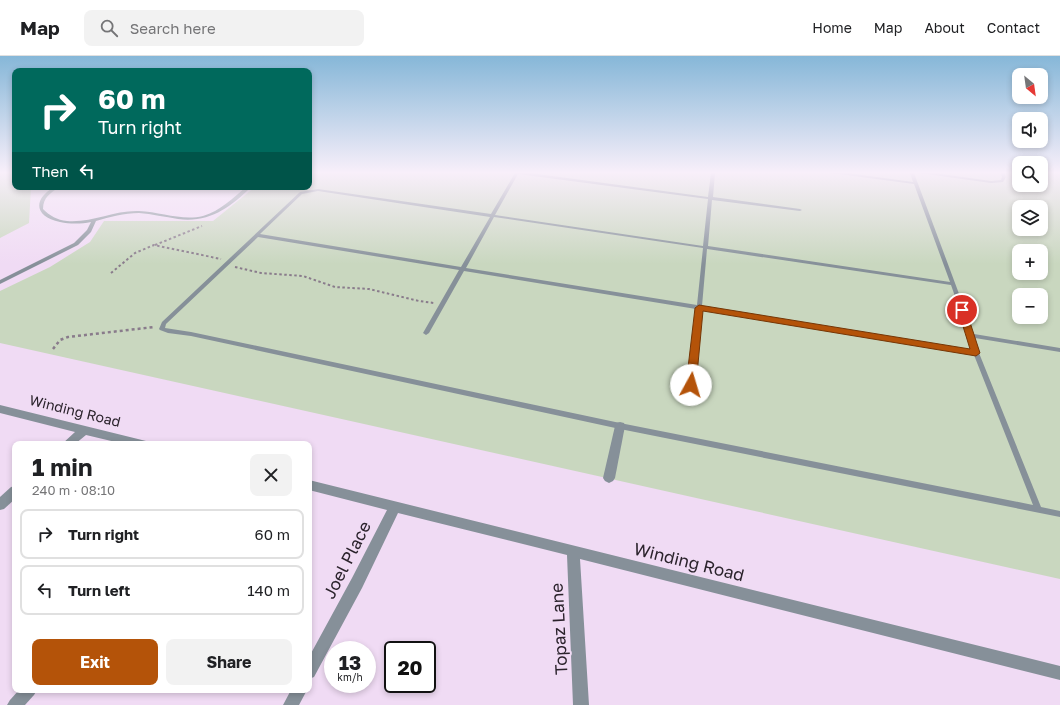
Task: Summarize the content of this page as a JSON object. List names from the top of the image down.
{
  "streets": {
    "street": ["Winding Road", "Joel Place", "Topaz Lane"]
  },
  "crossings": [
    ["Winding Road", "Joel Place"],
    ["Winding Road", "Topaz Lane"]
  ],
  "north": "bottom right",
  "page": {
    "header": "Map",
    "search": "Search here",
    "nav": [
      "Home",
      "Map",
      "About",
      "Contact"
    ],
    "map_buttons": ["+", "−"],
    "turn": ["60 m", "Turn right"],
    "then": "Then",
    "heading": ["1 min", "240 m · 08:10"],
    "list": [
      {
        "name": "Turn right",
        "value": "60 m"
      },
      {
        "name": "Turn left",
        "value": "140 m"
      }
    ],
    "buttons": ["Exit", "Share"],
    "speed": "13 km/h",
    "limit": "20"
  }
}
